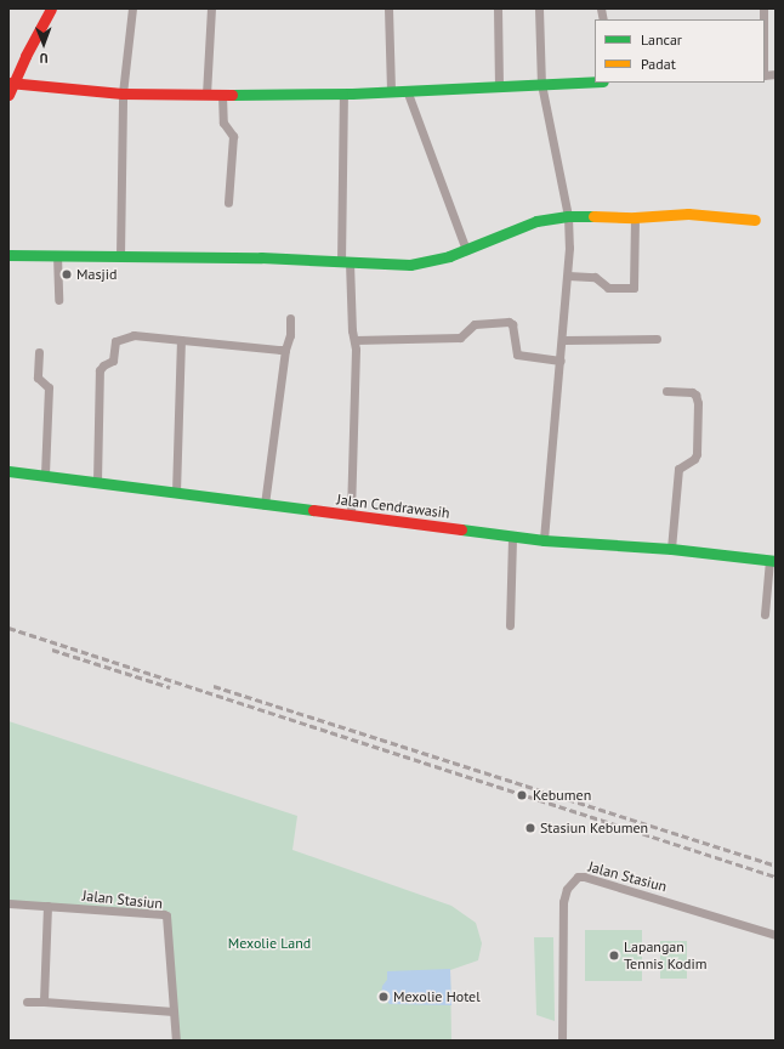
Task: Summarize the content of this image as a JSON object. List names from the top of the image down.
{
  "streets": {
    "street": ["Jalan Cendrawasih", "Jalan Stasiun"]
  },
  "parks": ["Mexolie Land"],
  "places": [
    "Masjid",
    "Kebumen",
    "Stasiun Kebumen",
    "Lapangan Tennis Kodim",
    "Mexolie Hotel"
  ],
  "legend": ["Lancar", "Padat"],
  "north": "bottom"
}
